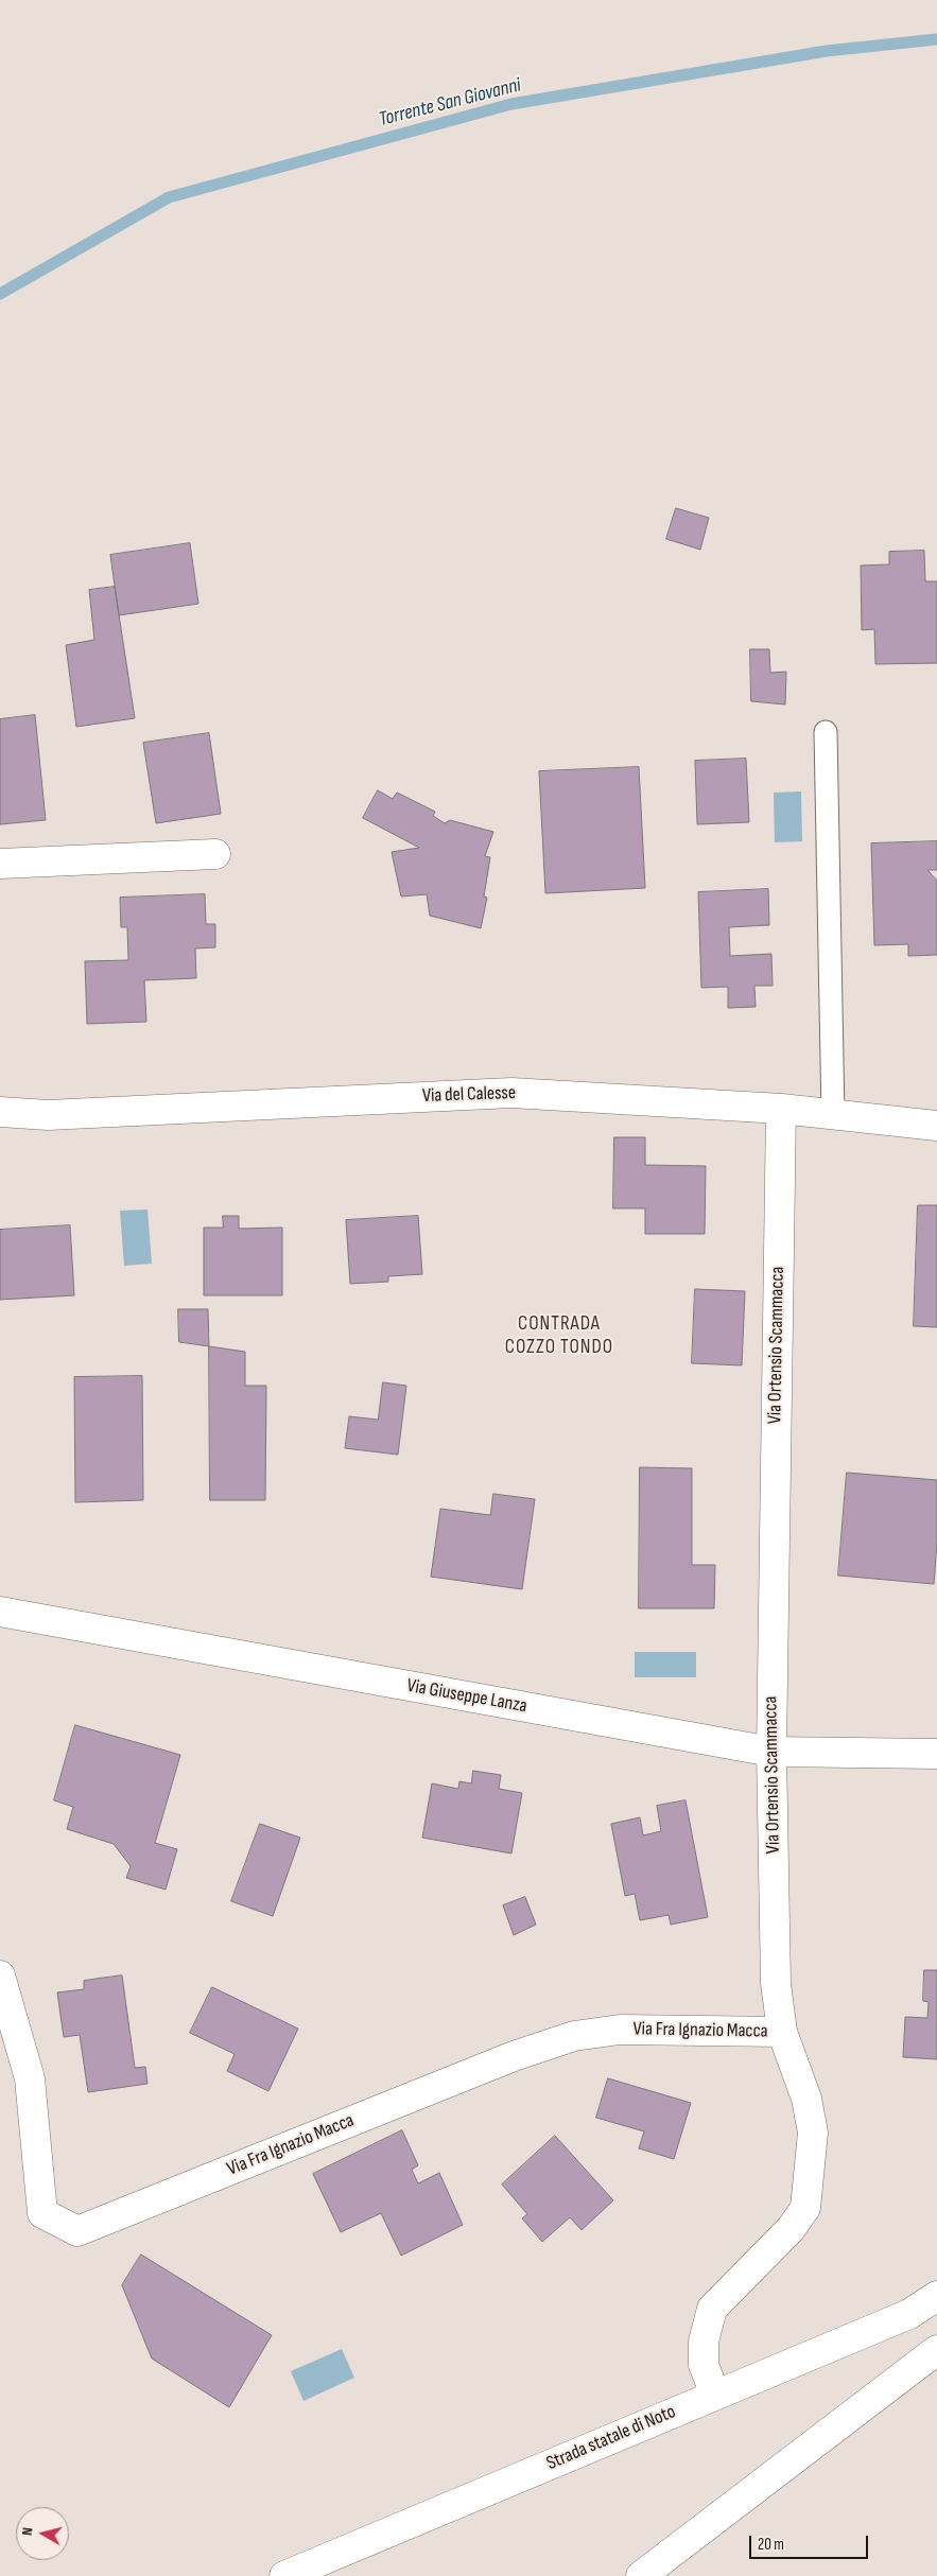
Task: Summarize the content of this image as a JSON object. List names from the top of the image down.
{
  "streets": {
    "street": [
      "Via del Calesse",
      "Via Ortensio Scammacca",
      "Via Giuseppe Lanza",
      "Via Fra Ignazio Macca",
      "Strada statale di Noto"
    ]
  },
  "crossings": [
    ["Via del Calesse", "Via Ortensio Scammacca"],
    ["Via Ortensio Scammacca", "Via Giuseppe Lanza"],
    ["Via Ortensio Scammacca", "Via Fra Ignazio Macca"],
    ["Via Ortensio Scammacca", "Strada statale di Noto"]
  ],
  "districts": ["CONTRADA COZZO TONDO"],
  "water": ["Torrente San Giovanni"],
  "scale_bar": "20 m",
  "north": "left"
}
